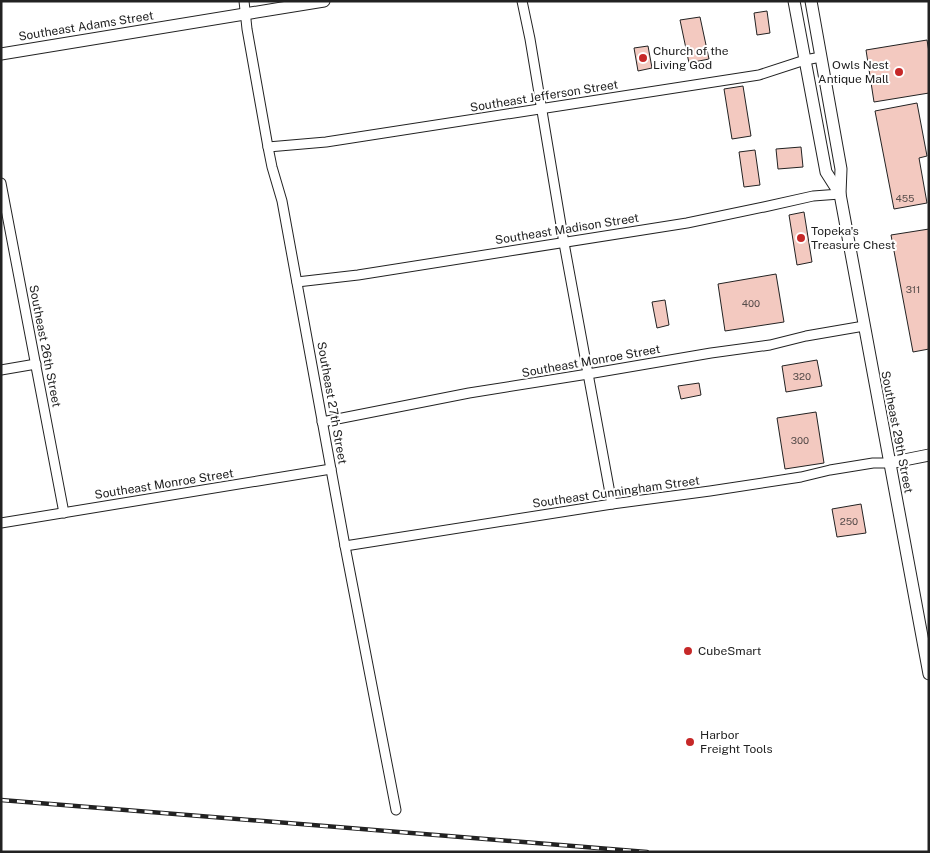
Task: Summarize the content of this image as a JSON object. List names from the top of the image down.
{
  "streets": {
    "main road": ["Southeast Adams Street", "Southeast 29th Street"],
    "street": [
      "Southeast Jefferson Street",
      "Southeast Madison Street",
      "Southeast 26th Street",
      "Southeast Monroe Street",
      "Southeast 27th Street",
      "Southeast Cunningham Street"
    ]
  },
  "crossings": [
    ["Southeast Adams Street", "Southeast 27th Street"],
    ["Southeast Jefferson Street", "Southeast 27th Street"],
    ["Southeast Jefferson Street", "Southeast 29th Street"],
    ["Southeast Madison Street", "Southeast 27th Street"],
    ["Southeast Madison Street", "Southeast 29th Street"],
    ["Southeast 26th Street", "Southeast Monroe Street"],
    ["Southeast Monroe Street", "Southeast 27th Street"],
    ["Southeast Monroe Street", "Southeast 29th Street"],
    ["Southeast 27th Street", "Southeast Cunningham Street"],
    ["Southeast 29th Street", "Southeast Cunningham Street"]
  ],
  "places": [
    "Church of the Living God",
    "Owls Nest Antique Mall",
    "Topeka's Treasure Chest",
    "CubeSmart",
    "Harbor Freight Tools"
  ],
  "house_numbers": [
    "455",
    "311",
    "400",
    "320",
    "300",
    "250"
  ]
}
